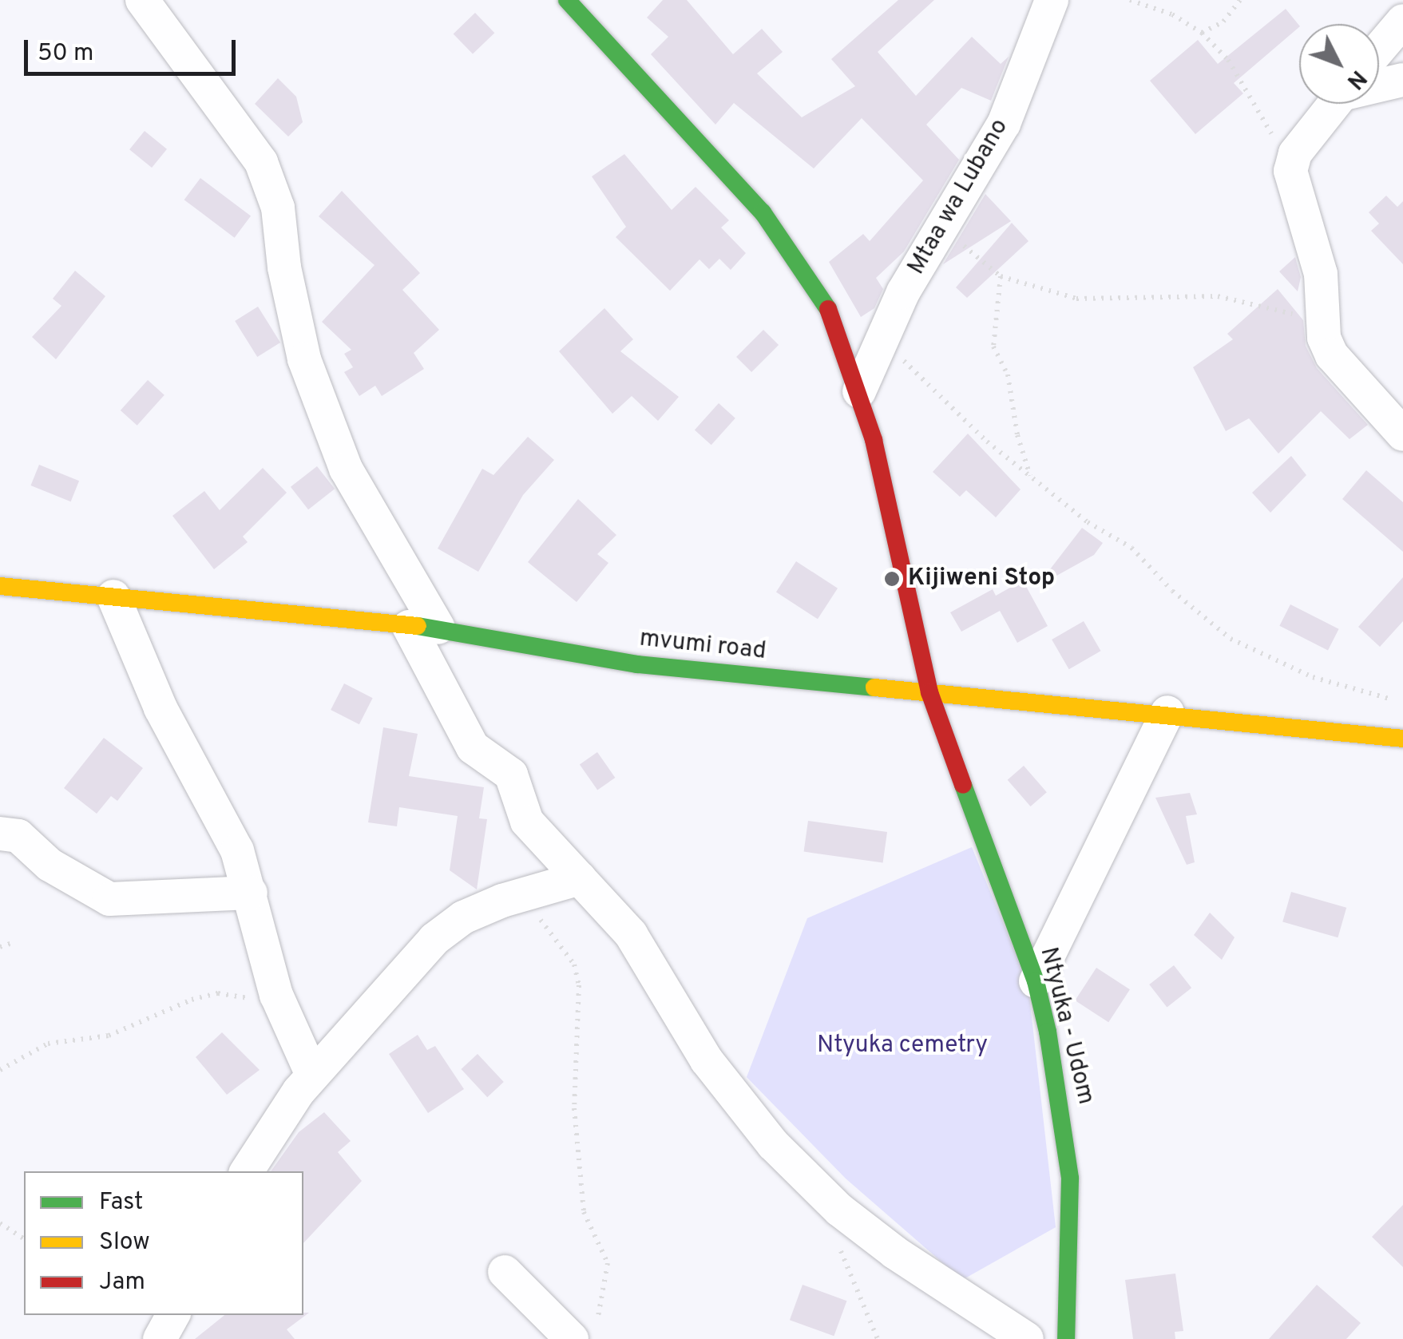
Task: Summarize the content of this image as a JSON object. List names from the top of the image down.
{
  "streets": {
    "street": ["Mtaa wa Lubano", "mvumi road", "Ntyuka - Udom"]
  },
  "crossings": [
    ["Mtaa wa Lubano", "Ntyuka - Udom"],
    ["mvumi road", "Ntyuka - Udom"]
  ],
  "parks": ["Ntyuka cemetry"],
  "places": ["Kijiweni Stop"],
  "legend": ["Fast", "Slow", "Jam"],
  "scale_bar": "50 m",
  "north": "bottom right"
}
